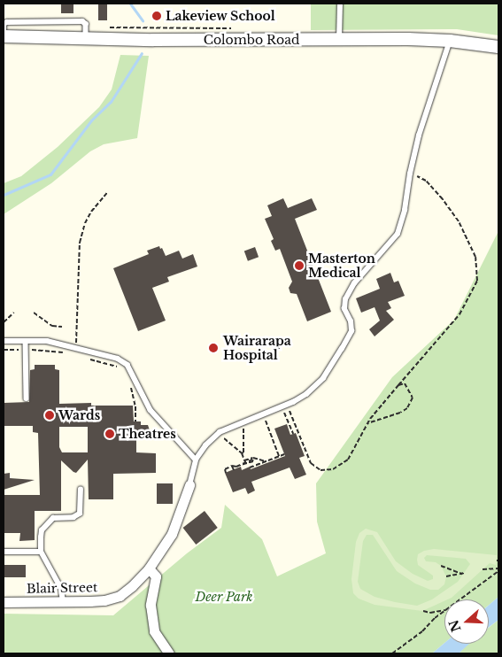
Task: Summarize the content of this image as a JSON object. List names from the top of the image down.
{
  "streets": {
    "street": ["Colombo Road", "Blair Street"]
  },
  "parks": ["Deer Park"],
  "places": [
    "Lakeview School",
    "Masterton Medical",
    "Wairarapa Hospital",
    "Wards",
    "Theatres"
  ],
  "north": "left"
}
